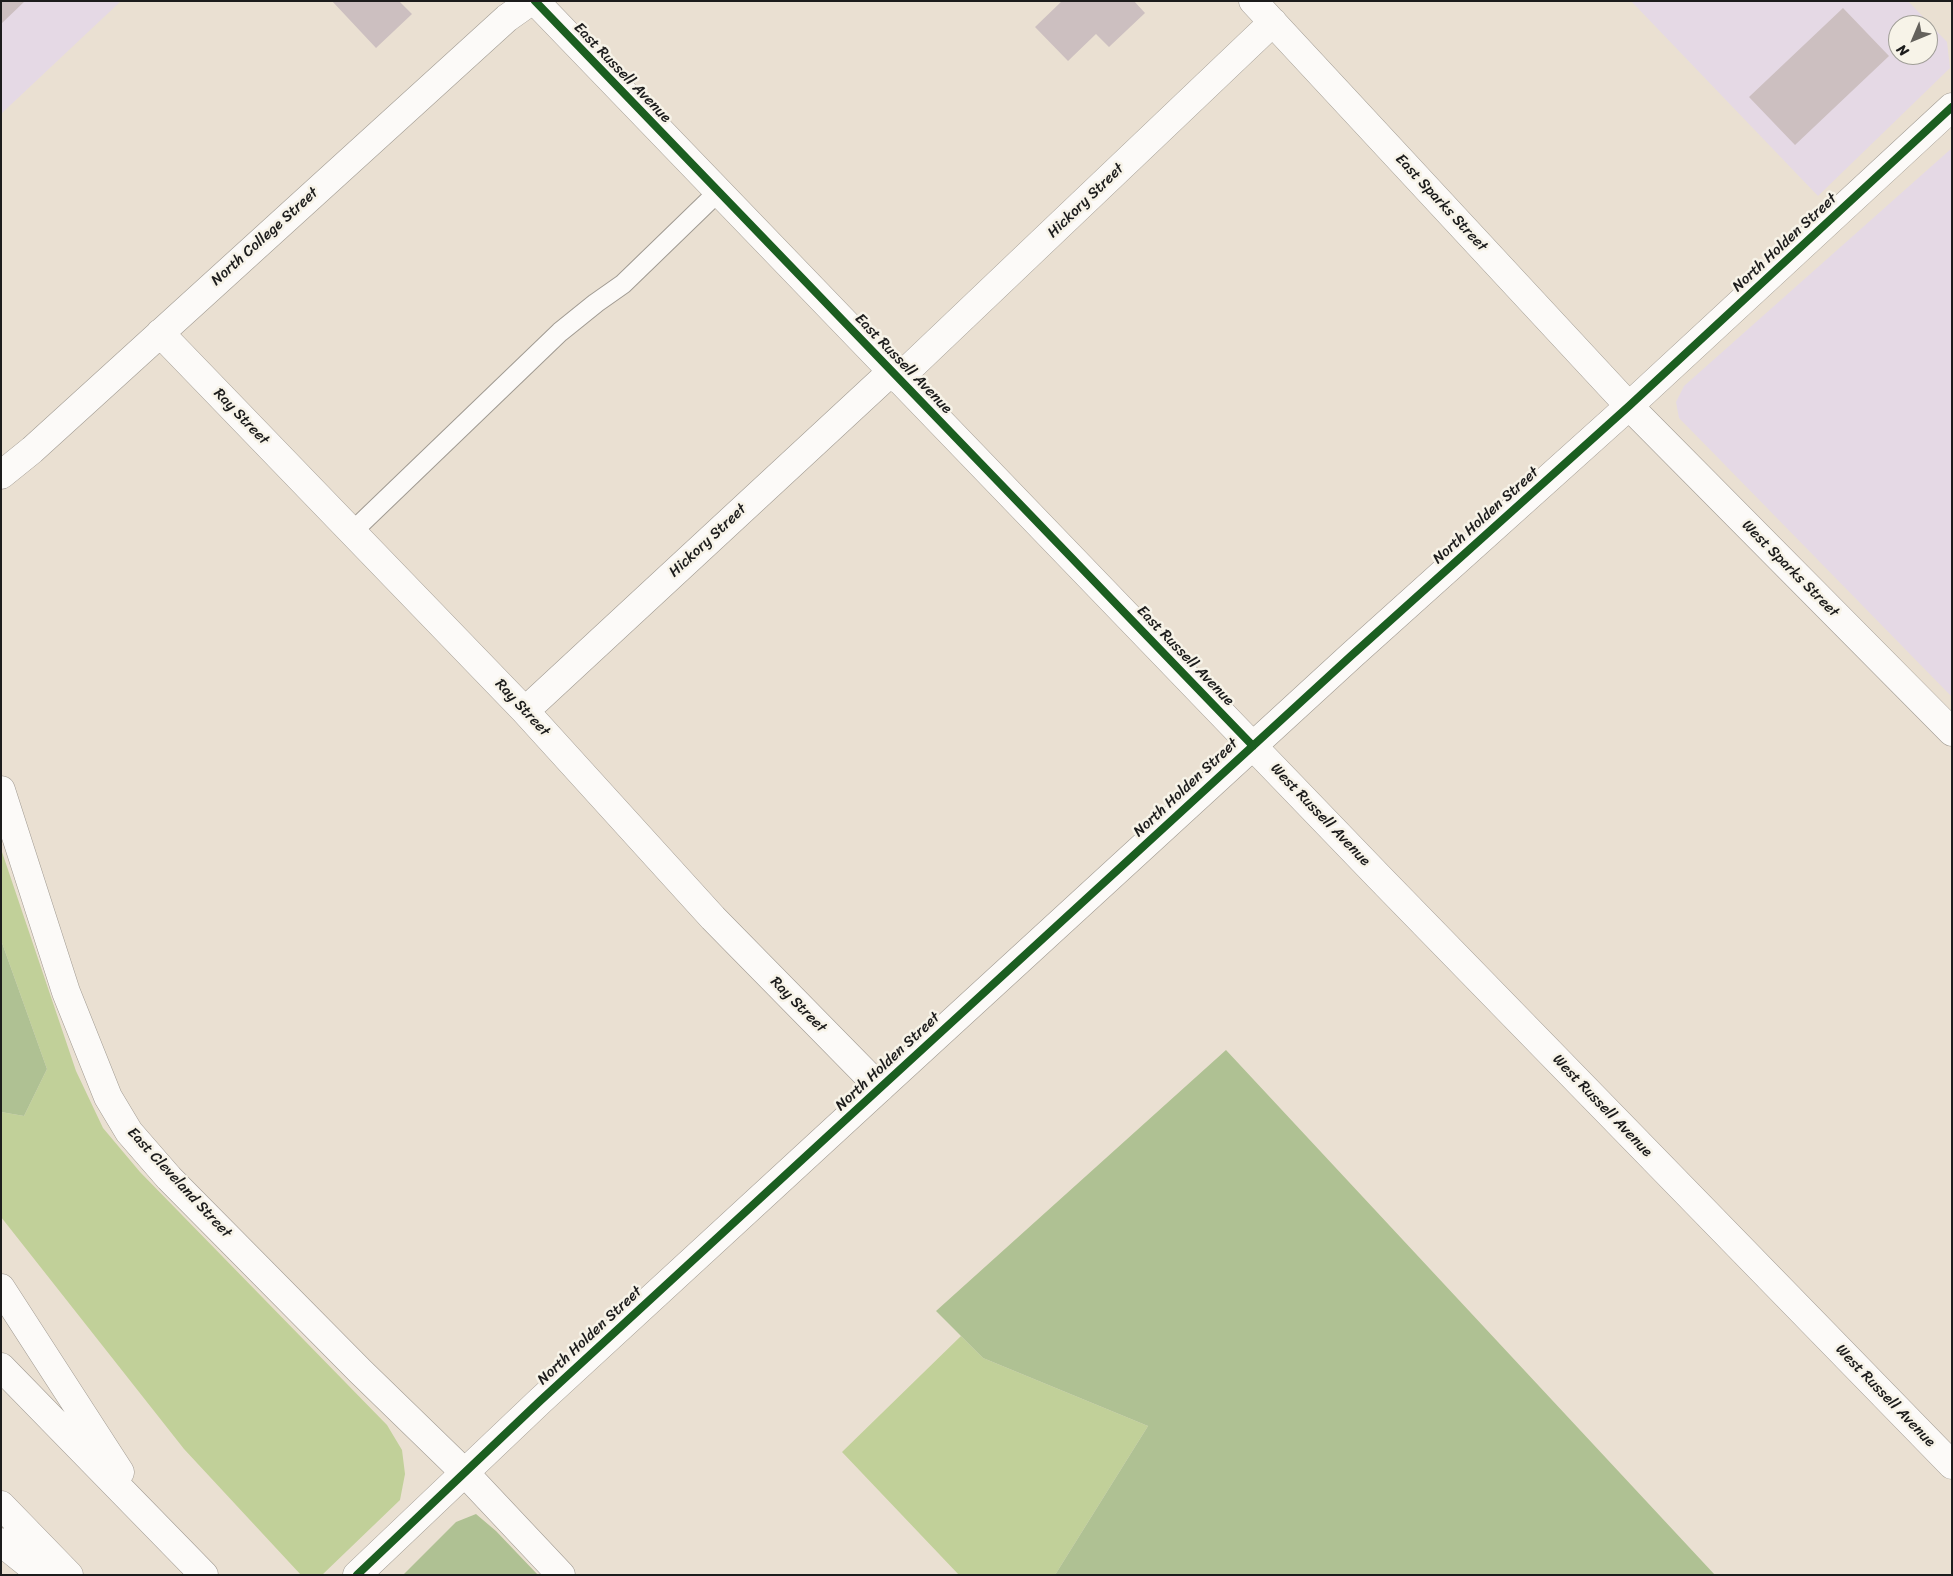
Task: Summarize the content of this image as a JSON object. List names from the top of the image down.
{
  "streets": {
    "main road": [
      "East Russell Avenue",
      "Hickory Street",
      "East Sparks Street",
      "North College Street",
      "North Holden Street",
      "Ray Street",
      "West Sparks Street",
      "West Russell Avenue",
      "East Cleveland Street"
    ]
  },
  "crossings": [
    ["East Russell Avenue", "Hickory Street"],
    ["East Russell Avenue", "North Holden Street"],
    ["East Russell Avenue", "West Russell Avenue"],
    ["Hickory Street", "East Sparks Street"],
    ["Hickory Street", "Ray Street"],
    ["East Sparks Street", "North Holden Street"],
    ["East Sparks Street", "West Sparks Street"],
    ["North College Street", "Ray Street"],
    ["North Holden Street", "Ray Street"],
    ["North Holden Street", "West Sparks Street"],
    ["North Holden Street", "West Russell Avenue"],
    ["North Holden Street", "East Cleveland Street"]
  ],
  "north": "bottom left"
}
